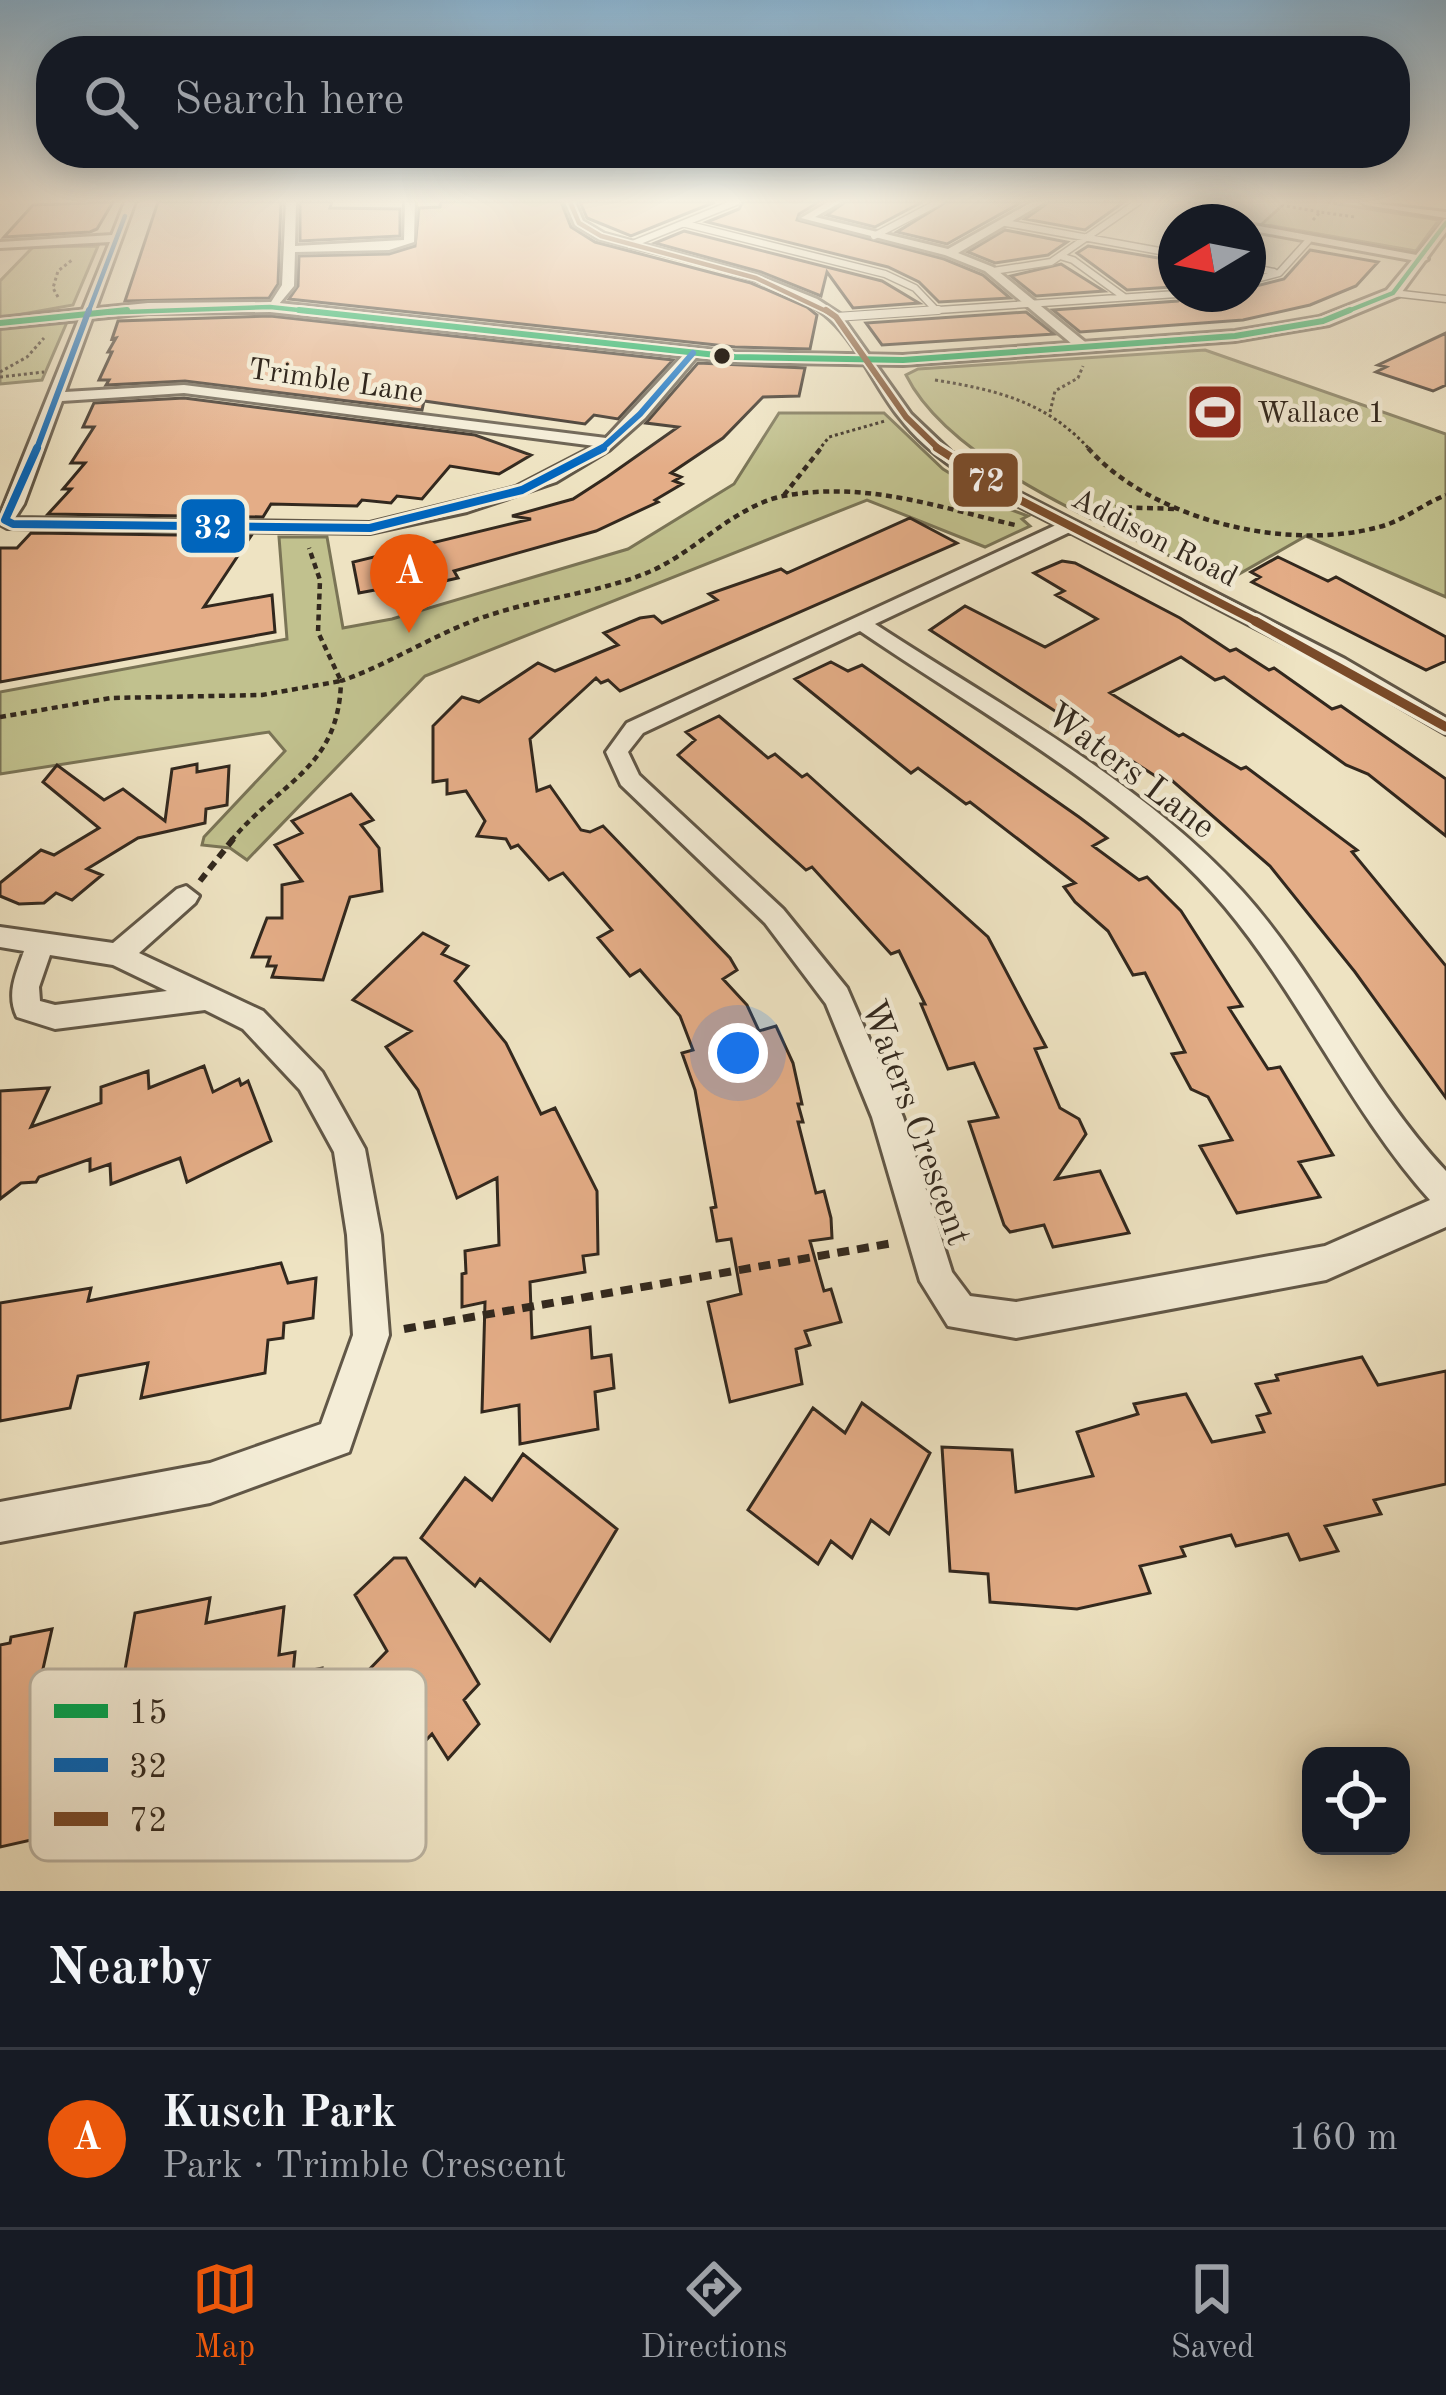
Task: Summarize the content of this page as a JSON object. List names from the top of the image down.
{
  "streets": {
    "street": [
      "Trimble Lane",
      "Addison Road",
      "Waters Lane",
      "Waters Crescent"
    ]
  },
  "crossings": [
    ["Addison Road", "Waters Crescent"],
    ["Waters Lane", "Waters Crescent"]
  ],
  "places": {
    "sports": ["Wallace 1"]
  },
  "lines": ["transit line 15", "transit line 32", "transit line 72"],
  "legend": ["15", "32", "72"],
  "north": "left",
  "page": {
    "search": "Search here",
    "pins": "A",
    "heading": "Nearby",
    "list": [
      {
        "mark": "A",
        "name": "Kusch Park",
        "note": "Park · Trimble Crescent",
        "value": "160 m"
      }
    ],
    "nav": ["Map", "Directions", "Saved"]
  }
}
